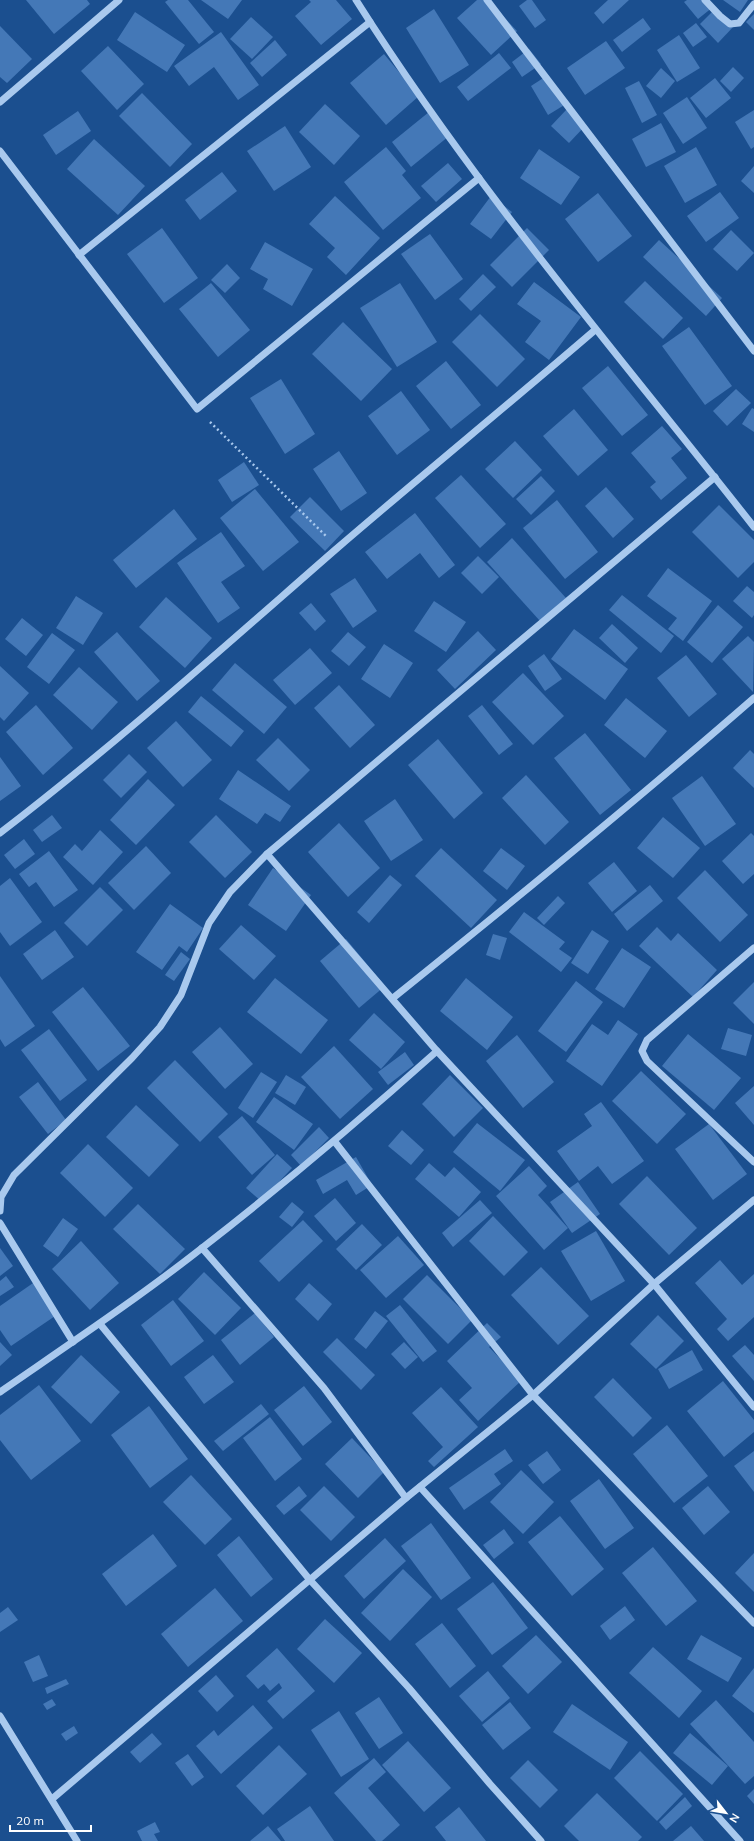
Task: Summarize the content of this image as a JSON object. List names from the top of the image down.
{
  "scale_bar": "20 m",
  "north": "bottom right"
}
